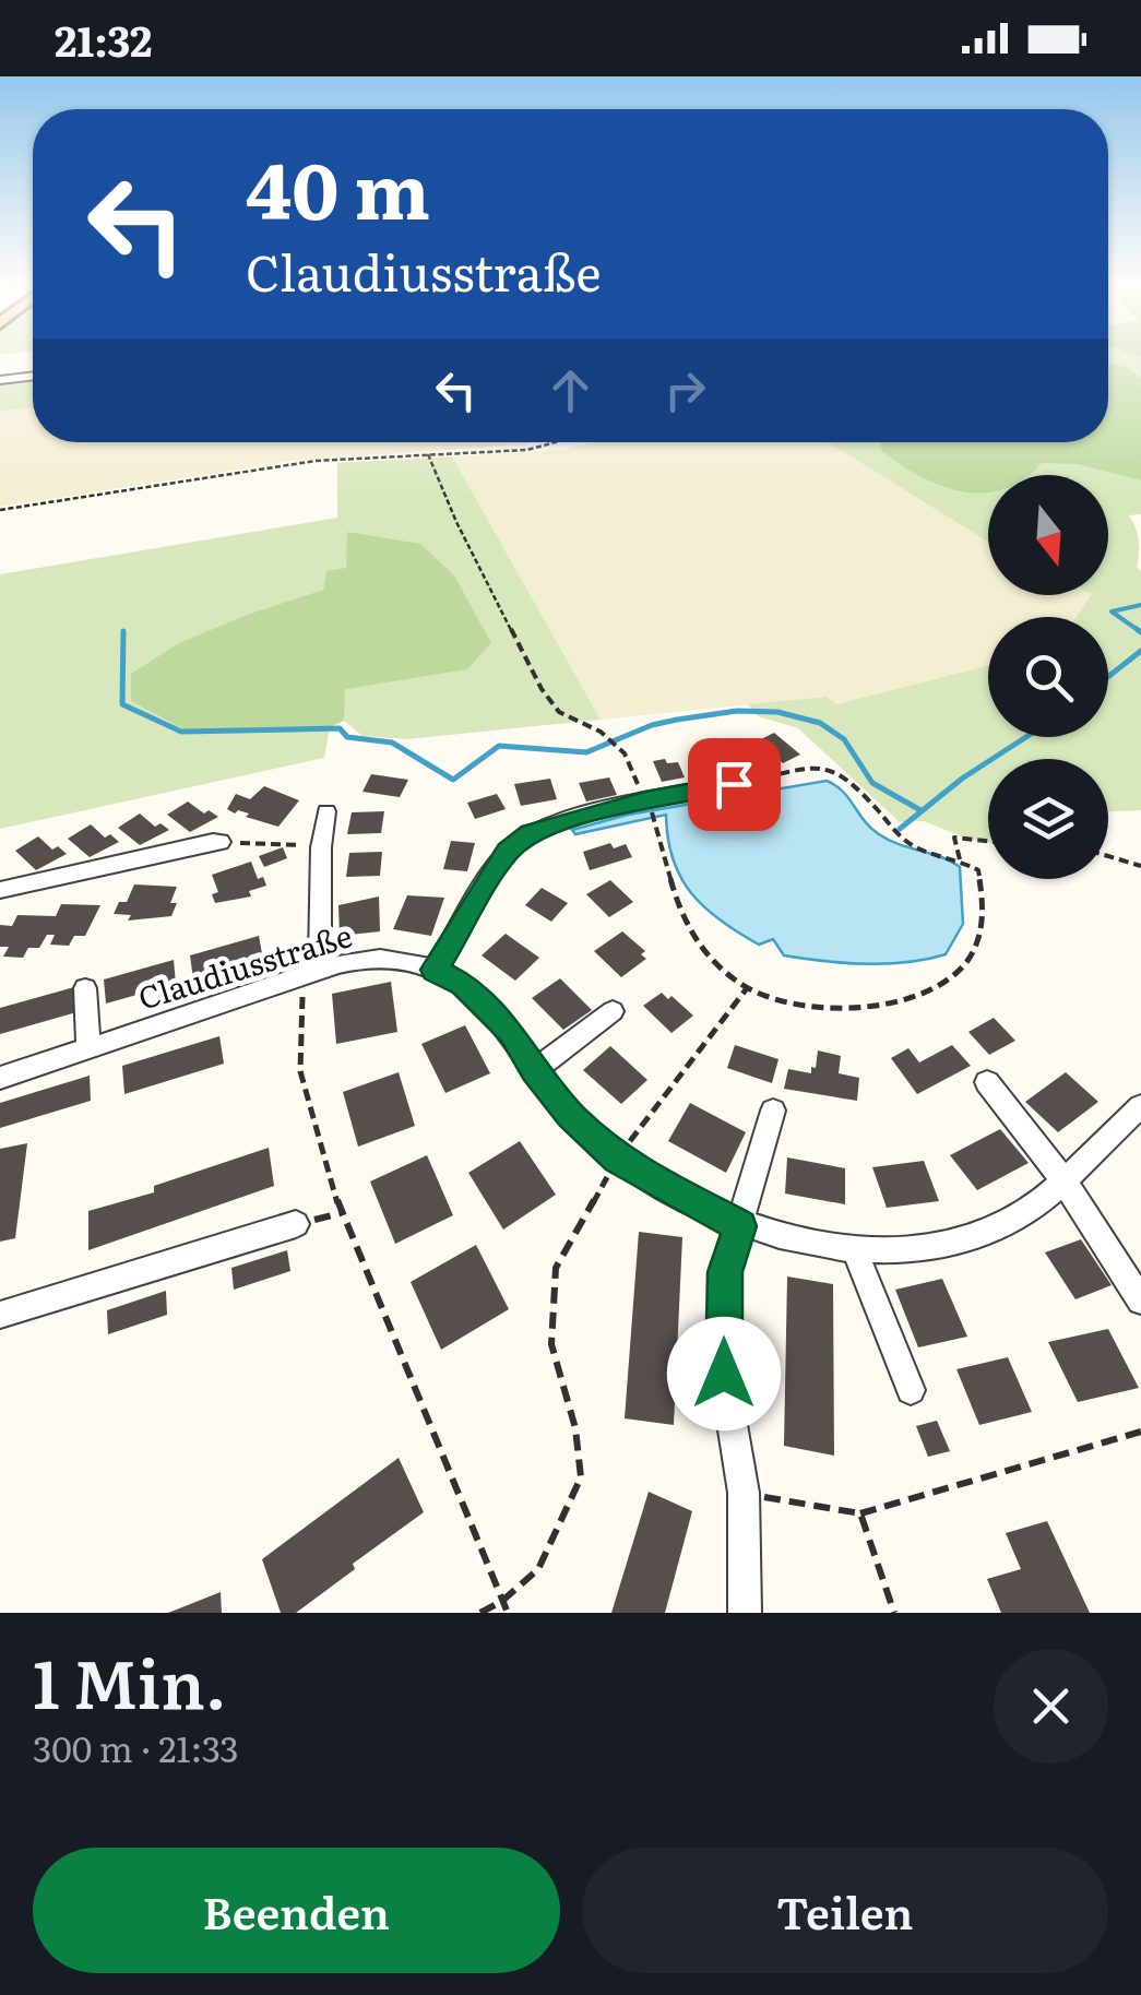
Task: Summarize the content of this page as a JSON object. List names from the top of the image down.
{
  "streets": {
    "street": ["Claudiusstraße"]
  },
  "north": "bottom",
  "page": {
    "status": "21:32",
    "turn": ["40 m", "Claudiusstraße"],
    "heading": ["1 Min.", "300 m · 21:33"],
    "buttons": ["Beenden", "Teilen"]
  }
}
